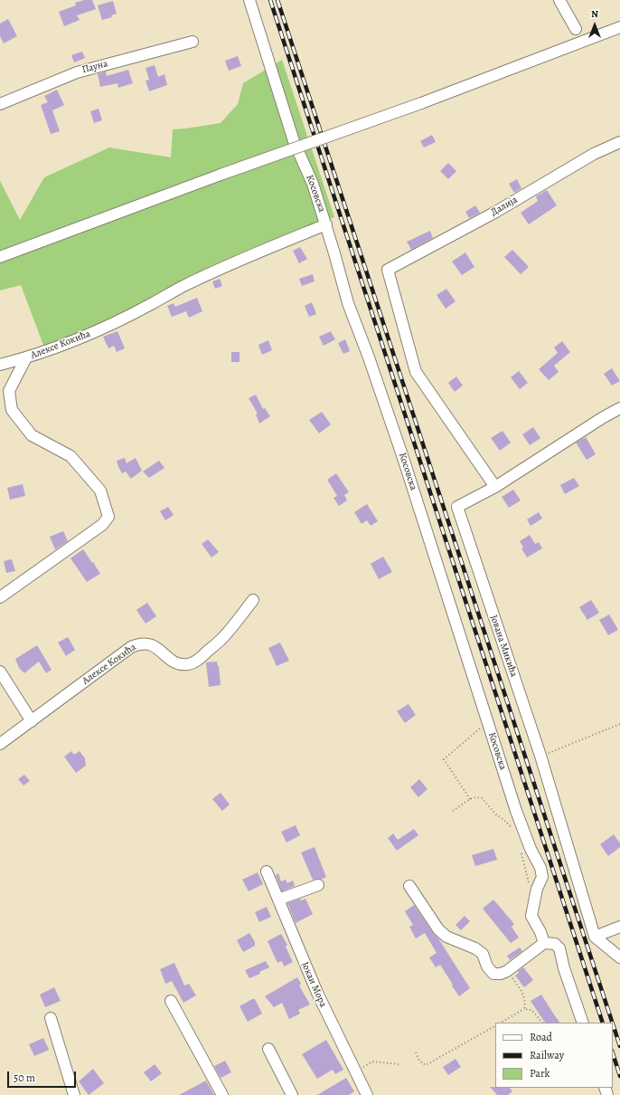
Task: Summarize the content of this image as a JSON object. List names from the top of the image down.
{
  "streets": {
    "street": [
      "Пауна",
      "Косовска",
      "Далија",
      "Алексе Кокића",
      "Јована Микића",
      "Јокаи Мора"
    ]
  },
  "crossings": [
    ["Косовска", "Алексе Кокића"],
    ["Далија", "Јована Микића"]
  ],
  "legend": ["Road", "Railway", "Park"],
  "scale_bar": "50 m",
  "north": "top"
}
